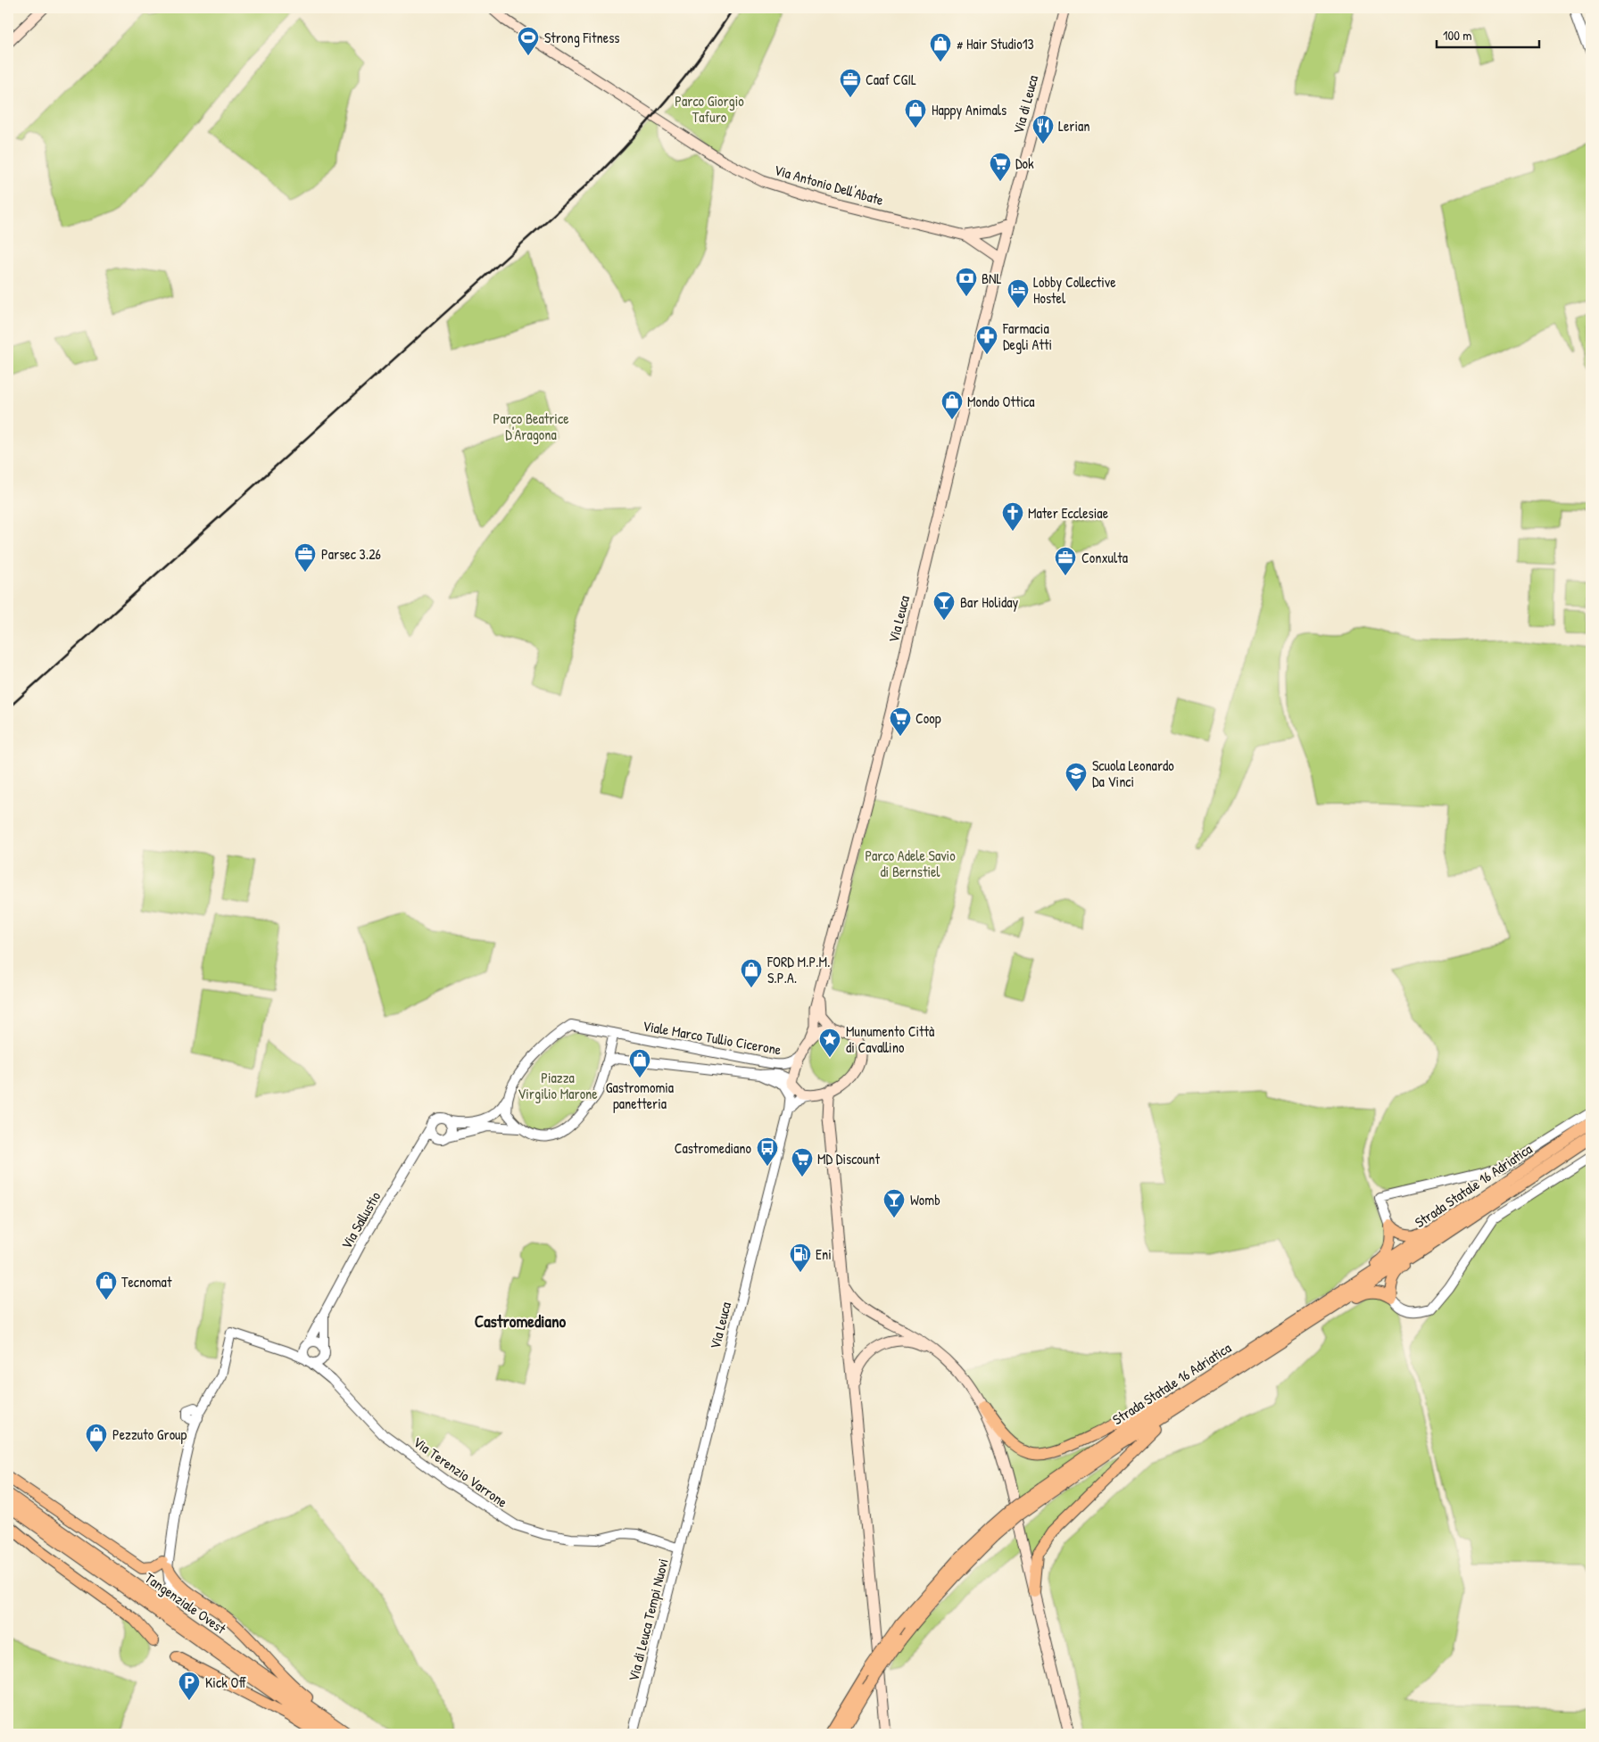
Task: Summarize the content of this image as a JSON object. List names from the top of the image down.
{
  "streets": {
    "highway": ["Strada Statale 16 Adriatica", "Tangenziale Ovest"],
    "main road": ["Via di Leuca", "Via Antonio Dell'Abate", "Via Leuca"],
    "street": [
      "Viale Marco Tullio Cicerone",
      "Via Sallustio",
      "Via Terenzio Varrone",
      "Via di Leuca Tempi Nuovi"
    ]
  },
  "crossings": [
    ["Via di Leuca", "Via Antonio Dell'Abate"],
    ["Via di Leuca", "Via Leuca"],
    ["Via Antonio Dell'Abate", "Via Leuca"],
    ["Via Leuca", "Viale Marco Tullio Cicerone"],
    ["Via Leuca", "Via Terenzio Varrone"],
    ["Via Leuca", "Via di Leuca Tempi Nuovi"],
    ["Via Sallustio", "Via Terenzio Varrone"],
    ["Via Terenzio Varrone", "Via di Leuca Tempi Nuovi"]
  ],
  "districts": ["Castromediano"],
  "parks": [
    "Parco Giorgio Tafuro",
    "Parco Beatrice D'Aragona",
    "Parco Adele Savio di Bernstiel",
    "Piazza Virgilio Marone"
  ],
  "places": {
    "sports": ["Strong Fitness"],
    "shop": [
      "# Hair Studio13",
      "Happy Animals",
      "Mondo Ottica",
      "FORD M.P.M. S.P.A.",
      "Gastromomia panetteria",
      "Tecnomat",
      "Pezzuto Group"
    ],
    "office": ["Caaf CGIL", "Parsec 3.26", "Conxulta"],
    "restaurant": ["Lerian"],
    "supermarket": ["Dok", "Coop", "MD Discount"],
    "bank": ["BNL"],
    "hotel": ["Lobby Collective Hostel"],
    "pharmacy": ["Farmacia Degli Atti"],
    "church": ["Mater Ecclesiae"],
    "bar": ["Bar Holiday", "Womb"],
    "school or university": ["Scuola Leonardo Da Vinci"],
    "place": ["Munumento Città di Cavallino"],
    "bus stop": ["Castromediano"],
    "fuel station": ["Eni"],
    "parking": ["Kick Off"]
  },
  "scale_bar": "100 m"
}
